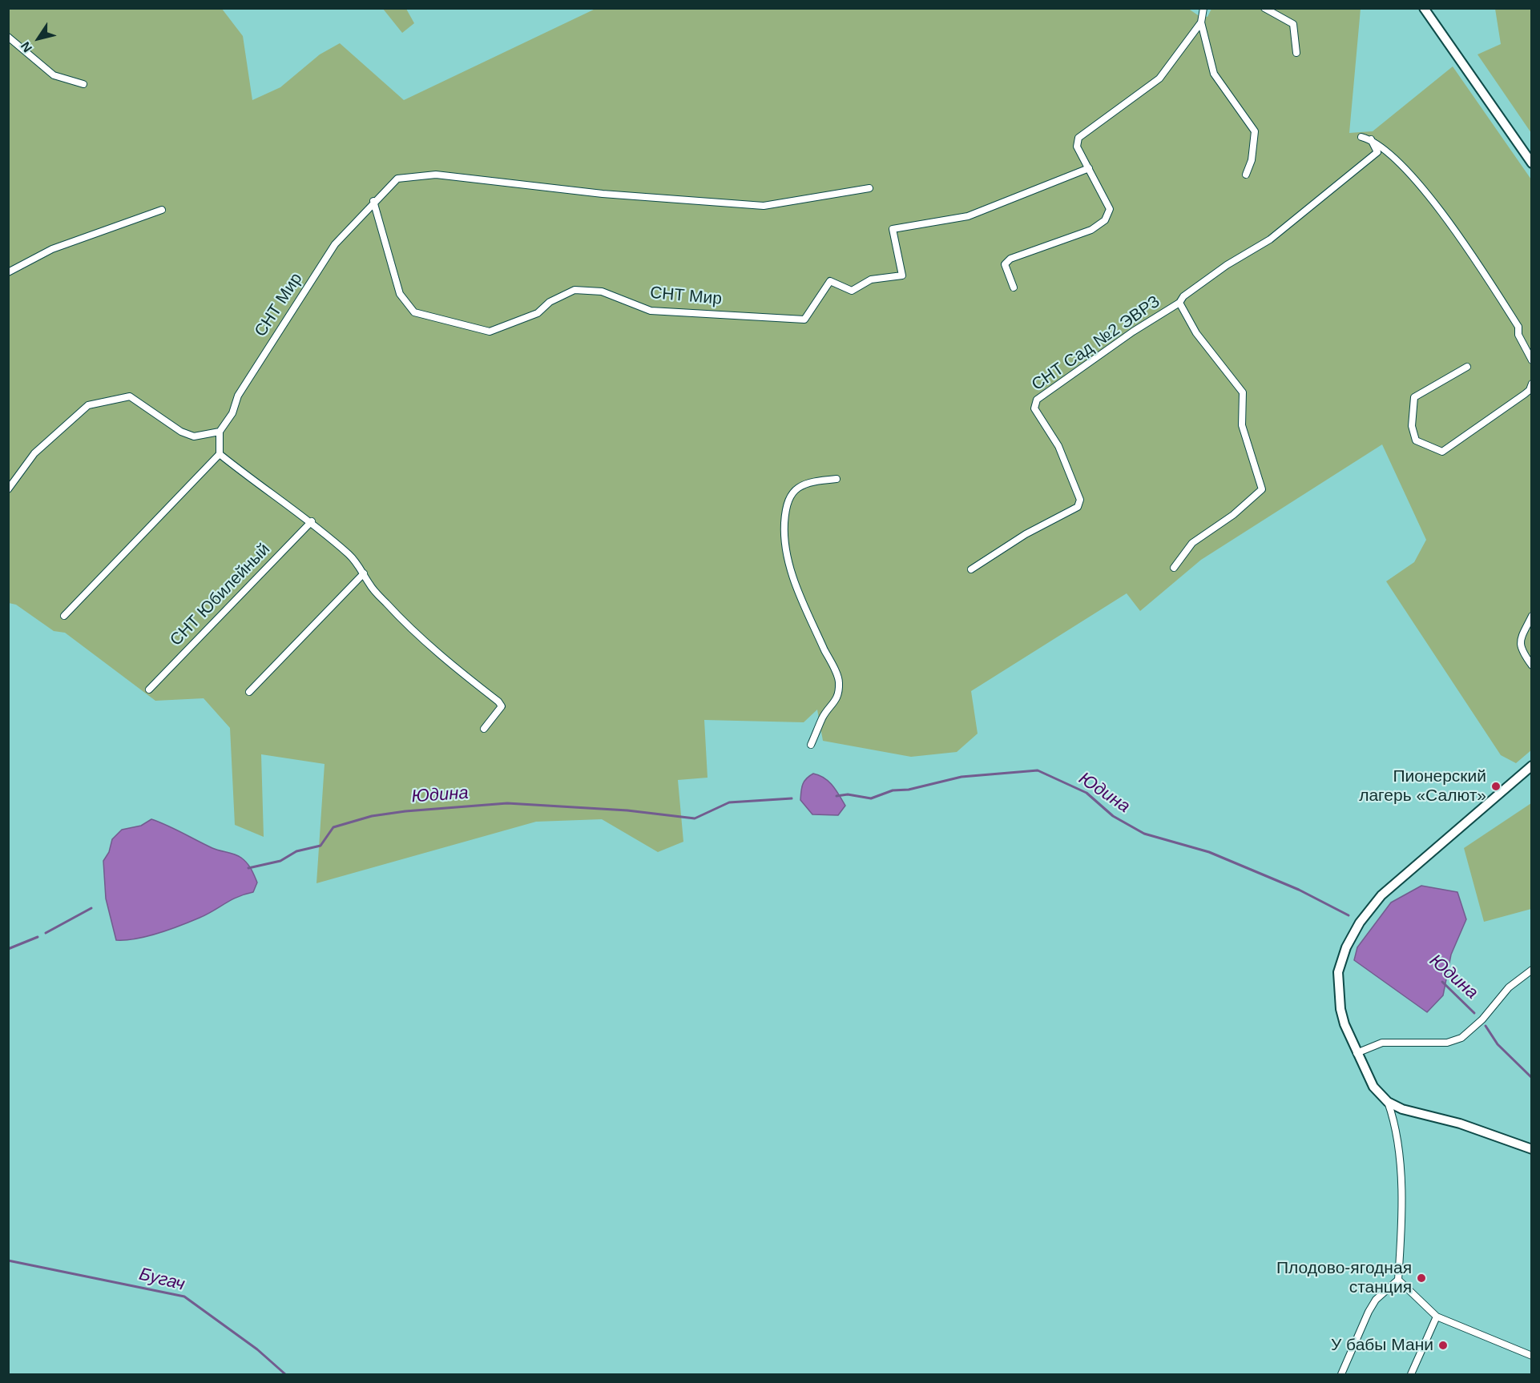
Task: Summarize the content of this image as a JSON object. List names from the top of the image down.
{
  "streets": {
    "street": ["СНТ Мир", "СНТ Сад №2 ЭВРЗ", "СНТ Юбилейный"]
  },
  "water": ["Юдина", "Бугач"],
  "places": ["Пионерский лагерь «Салют»", "Плодово-ягодная станция", "У бабы Мани"],
  "north": "bottom left"
}
